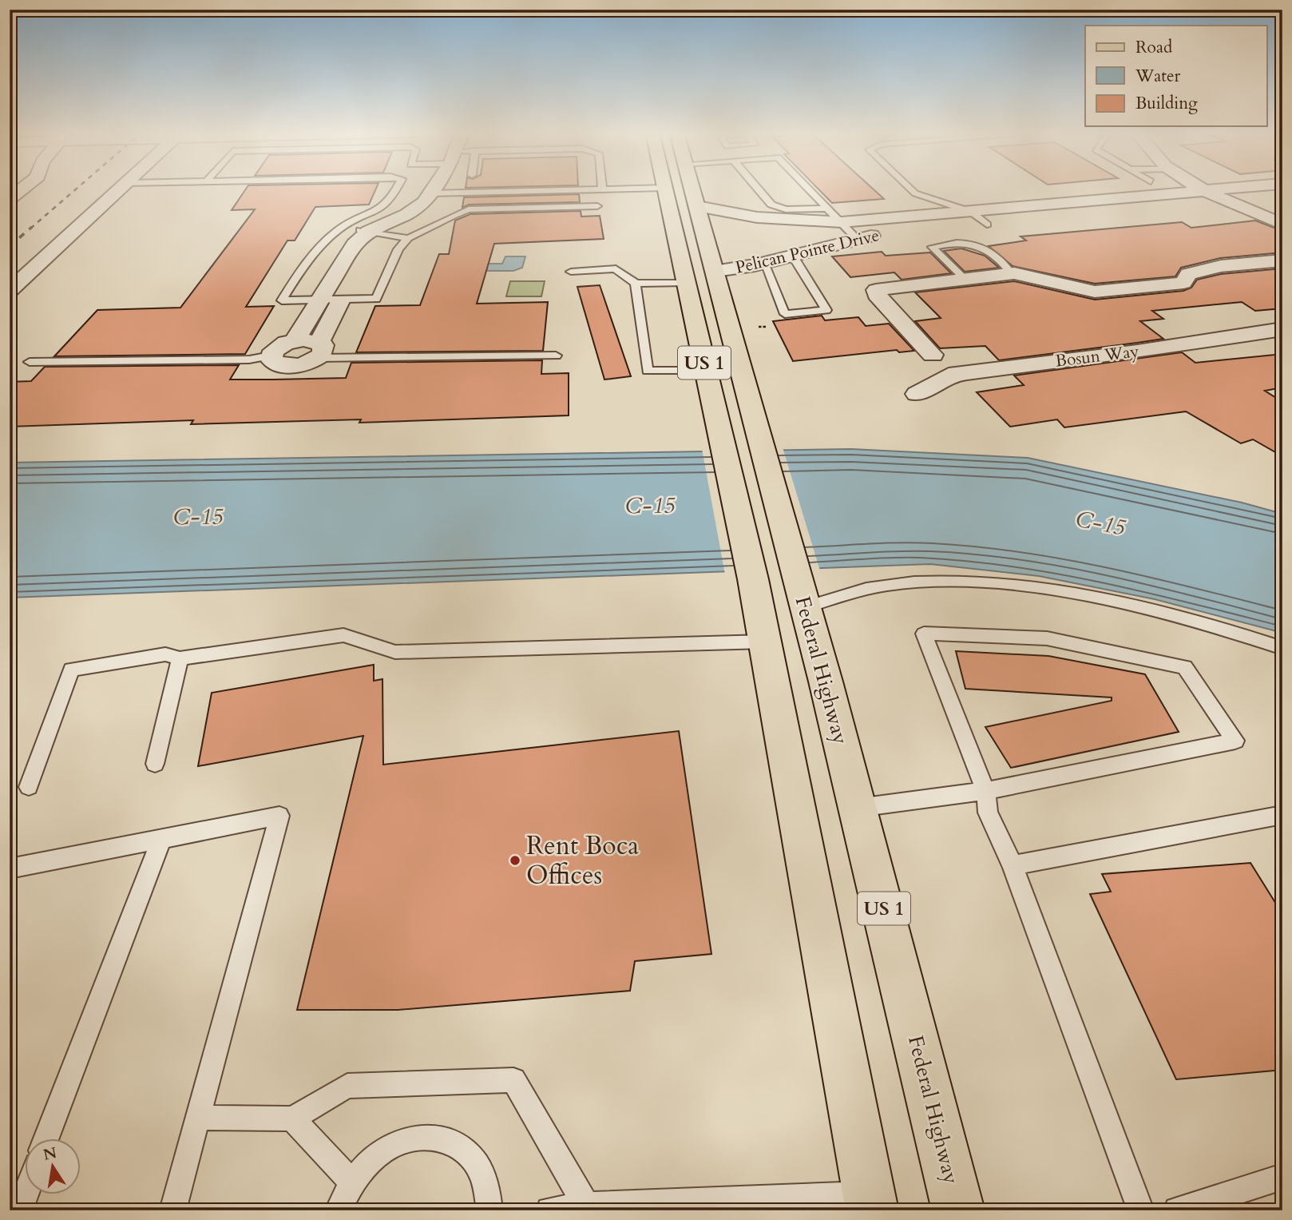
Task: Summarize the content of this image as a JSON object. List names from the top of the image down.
{
  "streets": {
    "main road": ["US 1", "Federal Highway"],
    "street": ["Pelican Pointe Drive", "Bosun Way"]
  },
  "crossings": [
    ["Pelican Pointe Drive", "Federal Highway"]
  ],
  "water": ["C-15"],
  "places": ["Rent Boca Offices"],
  "legend": ["Road", "Water", "Building"],
  "north": "top"
}
